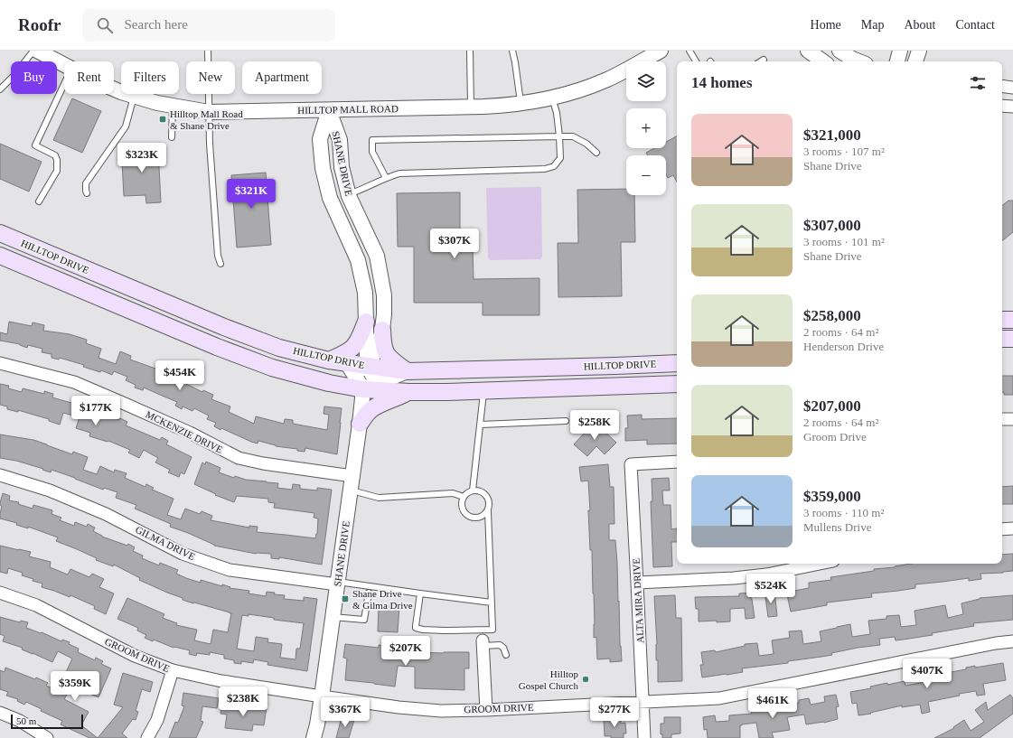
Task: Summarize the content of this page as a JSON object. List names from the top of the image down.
{
  "streets": {
    "main road": ["HILLTOP DRIVE"],
    "street": [
      "HILLTOP MALL ROAD",
      "SHANE DRIVE",
      "MCKENZIE DRIVE",
      "GILMA DRIVE",
      "ALTA MIRA DRIVE",
      "GROOM DRIVE"
    ]
  },
  "crossings": [
    ["HILLTOP MALL ROAD", "SHANE DRIVE"],
    ["SHANE DRIVE", "HILLTOP DRIVE"],
    ["SHANE DRIVE", "MCKENZIE DRIVE"],
    ["SHANE DRIVE", "GILMA DRIVE"],
    ["SHANE DRIVE", "GROOM DRIVE"],
    ["ALTA MIRA DRIVE", "GROOM DRIVE"]
  ],
  "places": {
    "transit": ["Hilltop Mall Road & Shane Drive", "Shane Drive & Gilma Drive"],
    "other": ["Hilltop Gospel Church"]
  },
  "scale_bar": "50 m",
  "page": {
    "header": "Roofr",
    "search": "Search here",
    "nav": [
      "Home",
      "Map",
      "About",
      "Contact"
    ],
    "map_buttons": ["+", "−"],
    "chip": [
      "Buy",
      "Rent",
      "Filters",
      "New",
      "Apartment"
    ],
    "heading": "14 homes",
    "list": [
      {
        "name": "$321,000",
        "note": "3 rooms · 107 m² · Shane Drive"
      },
      {
        "name": "$307,000",
        "note": "3 rooms · 101 m² · Shane Drive"
      },
      {
        "name": "$258,000",
        "note": "2 rooms · 64 m² · Henderson Drive"
      },
      {
        "name": "$207,000",
        "note": "2 rooms · 64 m² · Groom Drive"
      },
      {
        "name": "$359,000",
        "note": "3 rooms · 110 m² · Mullens Drive"
      }
    ],
    "price": [
      "$323K",
      "$321K",
      "$307K",
      "$454K",
      "$177K",
      "$258K",
      "$524K",
      "$207K",
      "$407K",
      "$359K",
      "$238K",
      "$461K",
      "$367K",
      "$277K"
    ],
    "scale": "50 m"
  }
}
